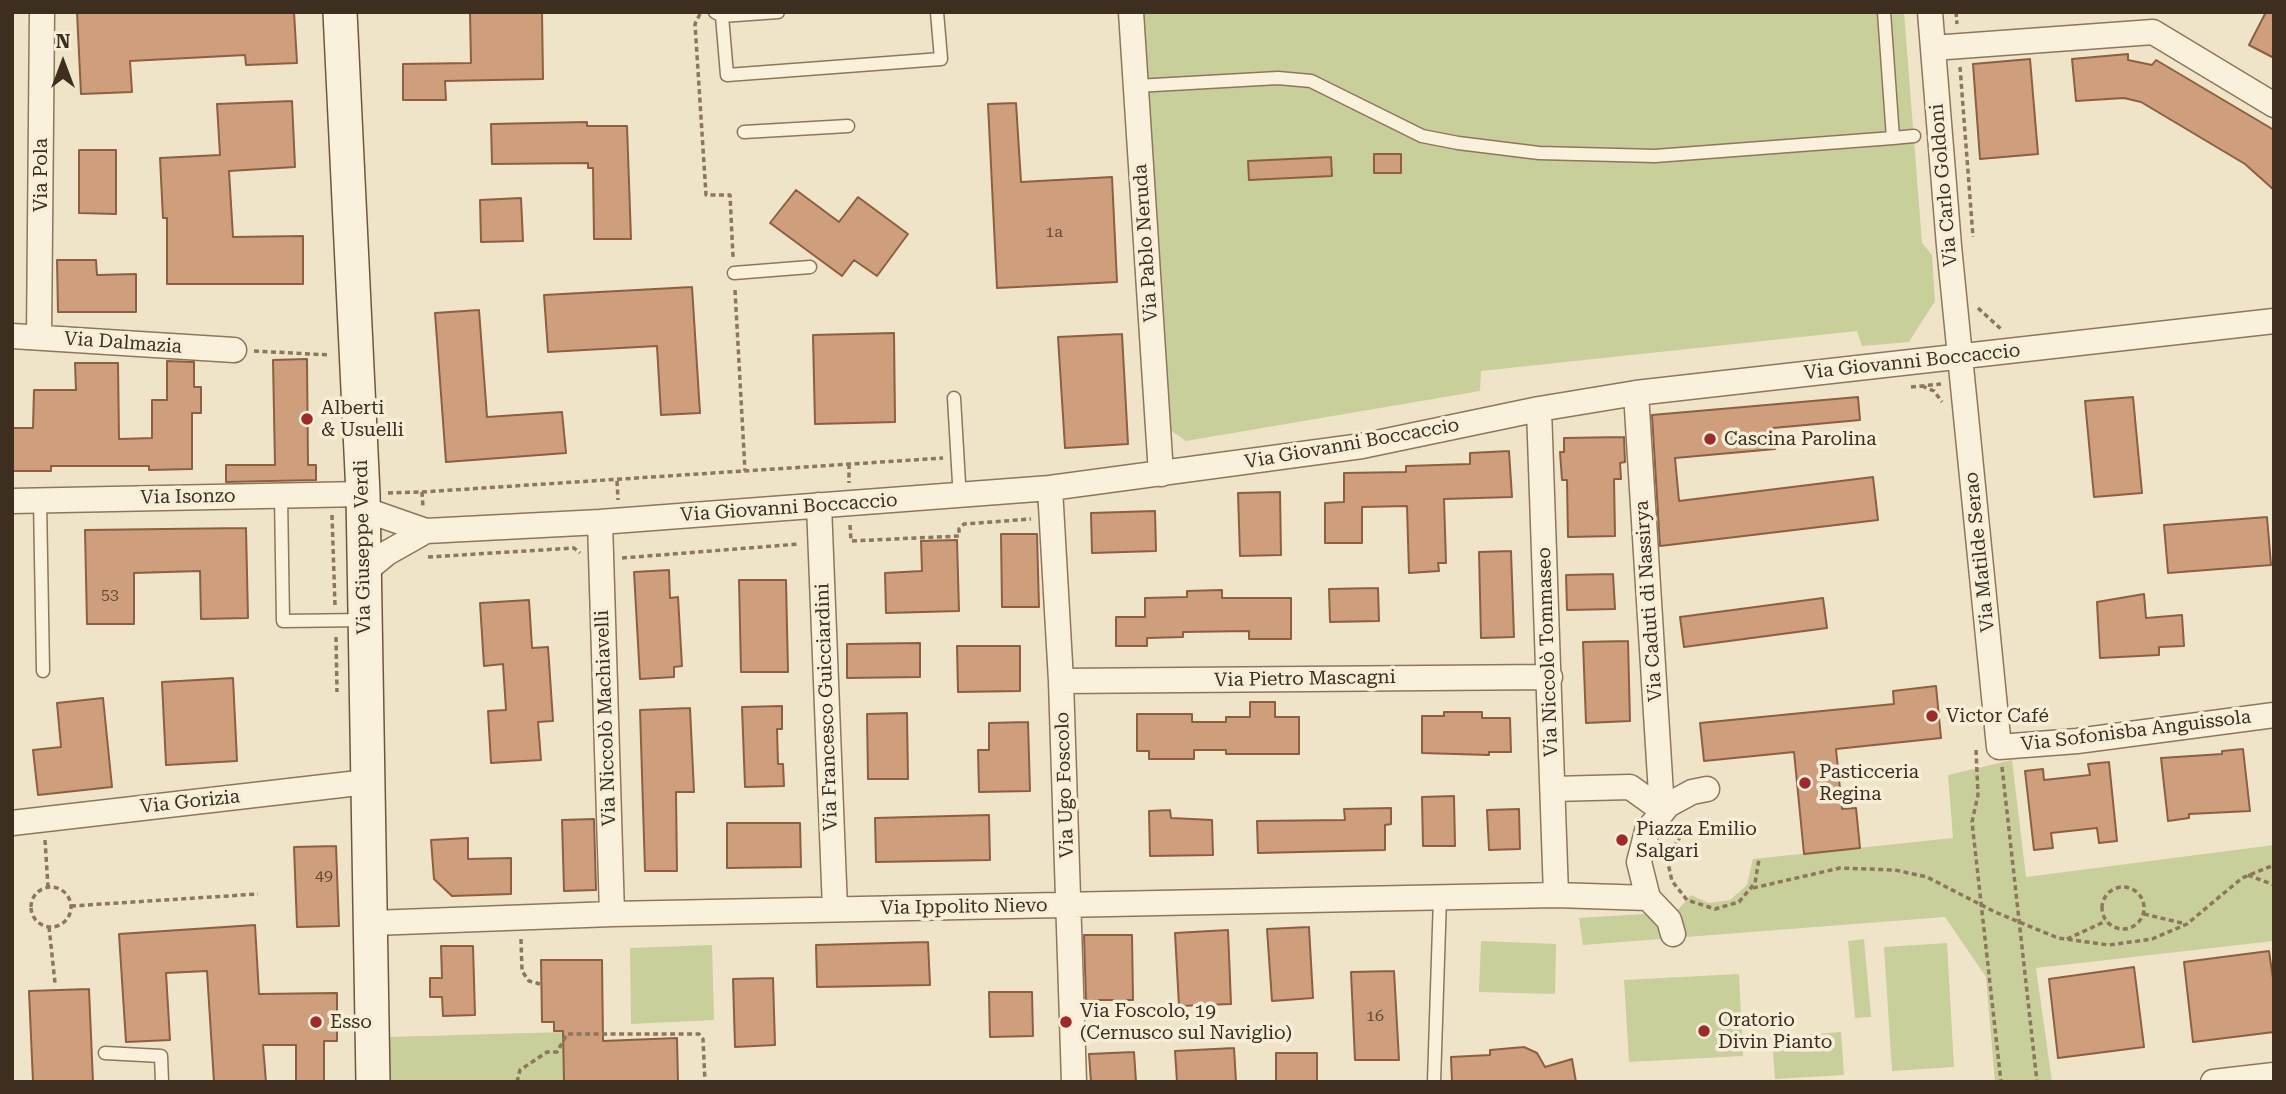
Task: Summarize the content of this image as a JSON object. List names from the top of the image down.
{
  "streets": {
    "street": [
      "Via Pola",
      "Via Carlo Goldoni",
      "Via Pablo Neruda",
      "Via Dalmazia",
      "Via Giovanni Boccaccio",
      "Via Isonzo",
      "Via Giuseppe Verdi",
      "Via Matilde Serao",
      "Via Caduti di Nassirya",
      "Via Niccolò Tommaseo",
      "Via Pietro Mascagni",
      "Via Francesco Guicciardini",
      "Via Niccolò Machiavelli",
      "Via Sofonisba Anguissola",
      "Via Ugo Foscolo",
      "Via Gorizia",
      "Via Ippolito Nievo"
    ]
  },
  "crossings": [
    ["Via Pola", "Via Dalmazia"],
    ["Via Carlo Goldoni", "Via Giovanni Boccaccio"],
    ["Via Carlo Goldoni", "Via Matilde Serao"],
    ["Via Pablo Neruda", "Via Giovanni Boccaccio"],
    ["Via Giovanni Boccaccio", "Via Isonzo"],
    ["Via Giovanni Boccaccio", "Via Giuseppe Verdi"],
    ["Via Giovanni Boccaccio", "Via Matilde Serao"],
    ["Via Giovanni Boccaccio", "Via Caduti di Nassirya"],
    ["Via Giovanni Boccaccio", "Via Niccolò Tommaseo"],
    ["Via Giovanni Boccaccio", "Via Francesco Guicciardini"],
    ["Via Giovanni Boccaccio", "Via Niccolò Machiavelli"],
    ["Via Giovanni Boccaccio", "Via Ugo Foscolo"],
    ["Via Isonzo", "Via Giuseppe Verdi"],
    ["Via Giuseppe Verdi", "Via Gorizia"],
    ["Via Giuseppe Verdi", "Via Ippolito Nievo"],
    ["Via Matilde Serao", "Via Sofonisba Anguissola"],
    ["Via Niccolò Tommaseo", "Via Pietro Mascagni"],
    ["Via Niccolò Tommaseo", "Via Ippolito Nievo"],
    ["Via Pietro Mascagni", "Via Ugo Foscolo"],
    ["Via Francesco Guicciardini", "Via Ippolito Nievo"],
    ["Via Niccolò Machiavelli", "Via Ippolito Nievo"],
    ["Via Ugo Foscolo", "Via Ippolito Nievo"]
  ],
  "places": [
    "Alberti & Usuelli",
    "Cascina Parolina",
    "Victor Café",
    "Pasticceria Regina",
    "Piazza Emilio Salgari",
    "Esso",
    "Via Foscolo, 19 (Cernusco sul Naviglio)",
    "Oratorio Divin Pianto"
  ],
  "house_numbers": [
    "1a",
    "53",
    "49",
    "16"
  ],
  "north": "top"
}
